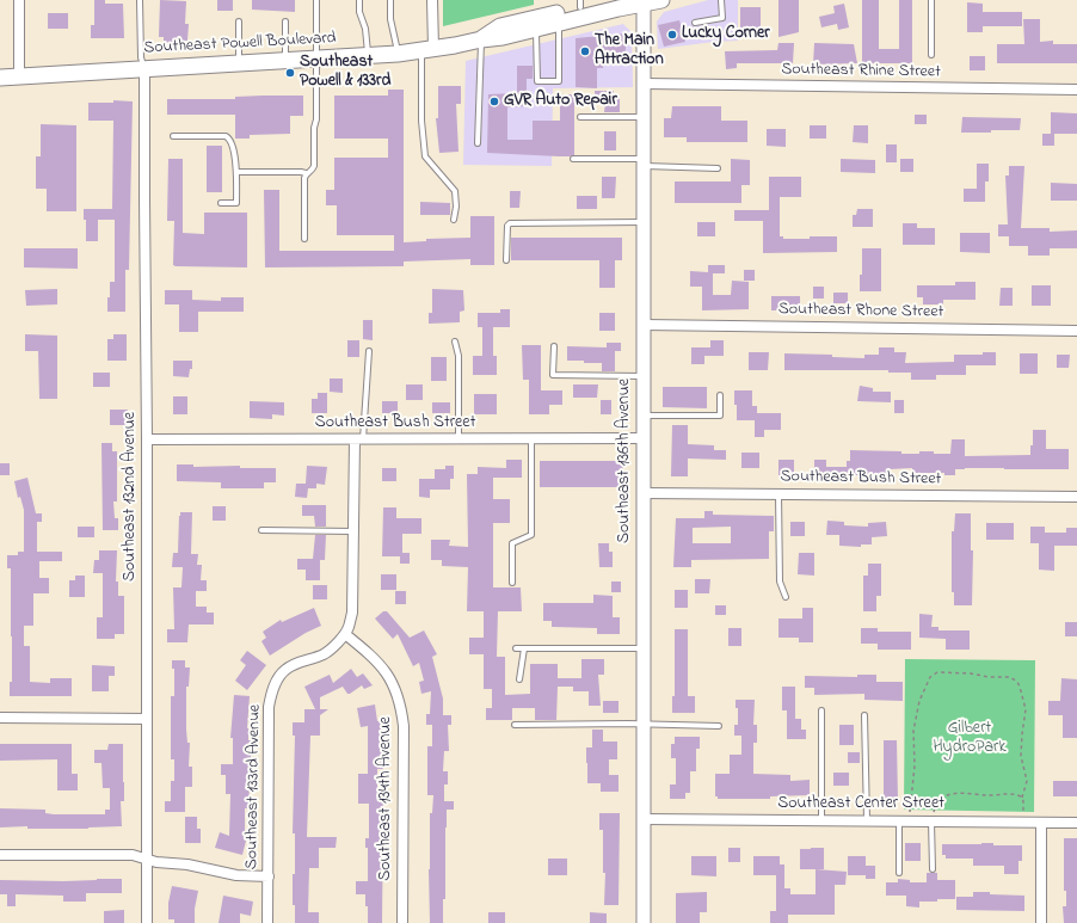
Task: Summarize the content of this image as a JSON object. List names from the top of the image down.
{
  "streets": {
    "main road": ["Southeast Powell Boulevard"],
    "street": [
      "Southeast Rhine Street",
      "Southeast Rhone Street",
      "Southeast Bush Street",
      "Southeast 136th Avenue",
      "Southeast 132nd Avenue",
      "Southeast 133rd Avenue",
      "Southeast 134th Avenue",
      "Southeast Center Street"
    ]
  },
  "crossings": [
    ["Southeast Powell Boulevard", "Southeast 136th Avenue"],
    ["Southeast Powell Boulevard", "Southeast 132nd Avenue"],
    ["Southeast Rhine Street", "Southeast 136th Avenue"],
    ["Southeast Rhone Street", "Southeast 136th Avenue"],
    ["Southeast Bush Street", "Southeast 136th Avenue"],
    ["Southeast Bush Street", "Southeast 132nd Avenue"],
    ["Southeast 136th Avenue", "Southeast Center Street"],
    ["Southeast 133rd Avenue", "Southeast 134th Avenue"]
  ],
  "parks": ["Gilbert HydroPark"],
  "places": [
    "Lucky Corner",
    "The Main Attraction",
    "Southeast Powell & 133rd",
    "GVR Auto Repair"
  ]
}
